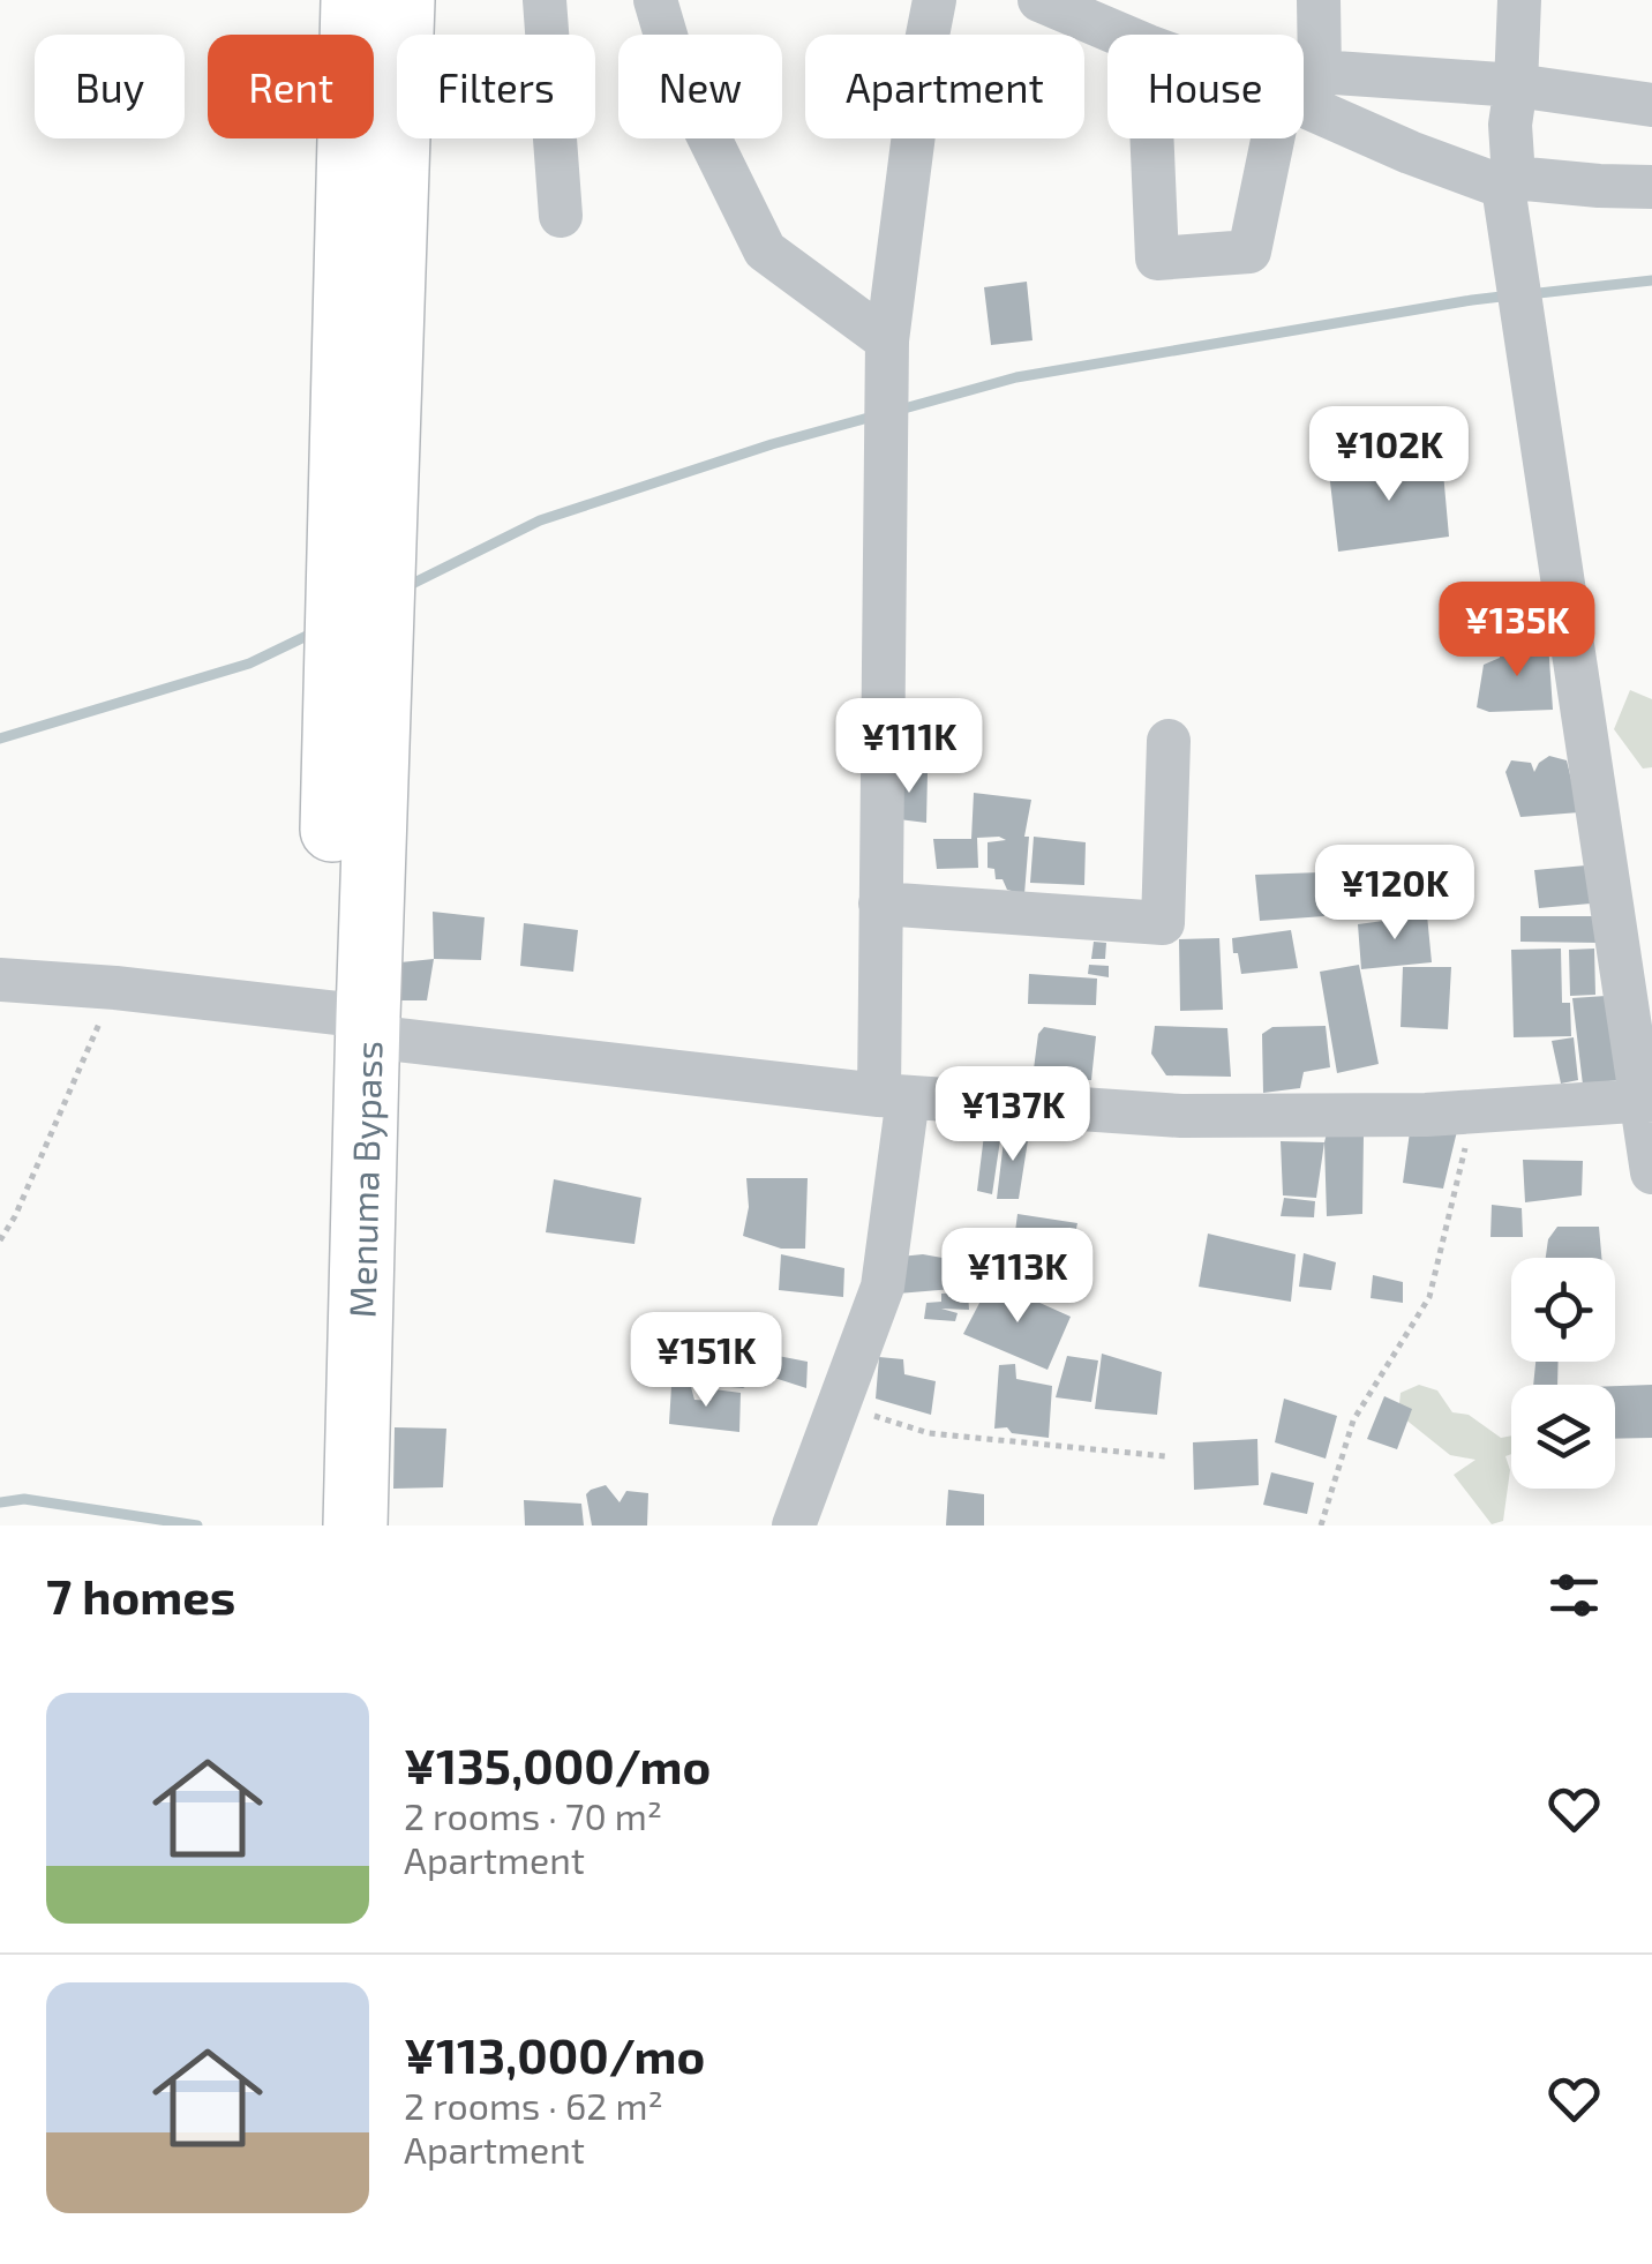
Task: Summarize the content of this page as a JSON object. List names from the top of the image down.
{
  "streets": {
    "highway": ["Menuma Bypass"]
  },
  "page": {
    "chip": [
      "Buy",
      "Rent",
      "Filters",
      "New",
      "Apartment",
      "House"
    ],
    "price": [
      "¥102K",
      "¥135K",
      "¥111K",
      "¥120K",
      "¥137K",
      "¥113K",
      "¥151K"
    ],
    "heading": "7 homes",
    "list": [
      {
        "name": "¥135,000/mo",
        "note": "2 rooms · 70 m² · Apartment"
      },
      {
        "name": "¥113,000/mo",
        "note": "2 rooms · 62 m² · Apartment"
      }
    ]
  }
}
